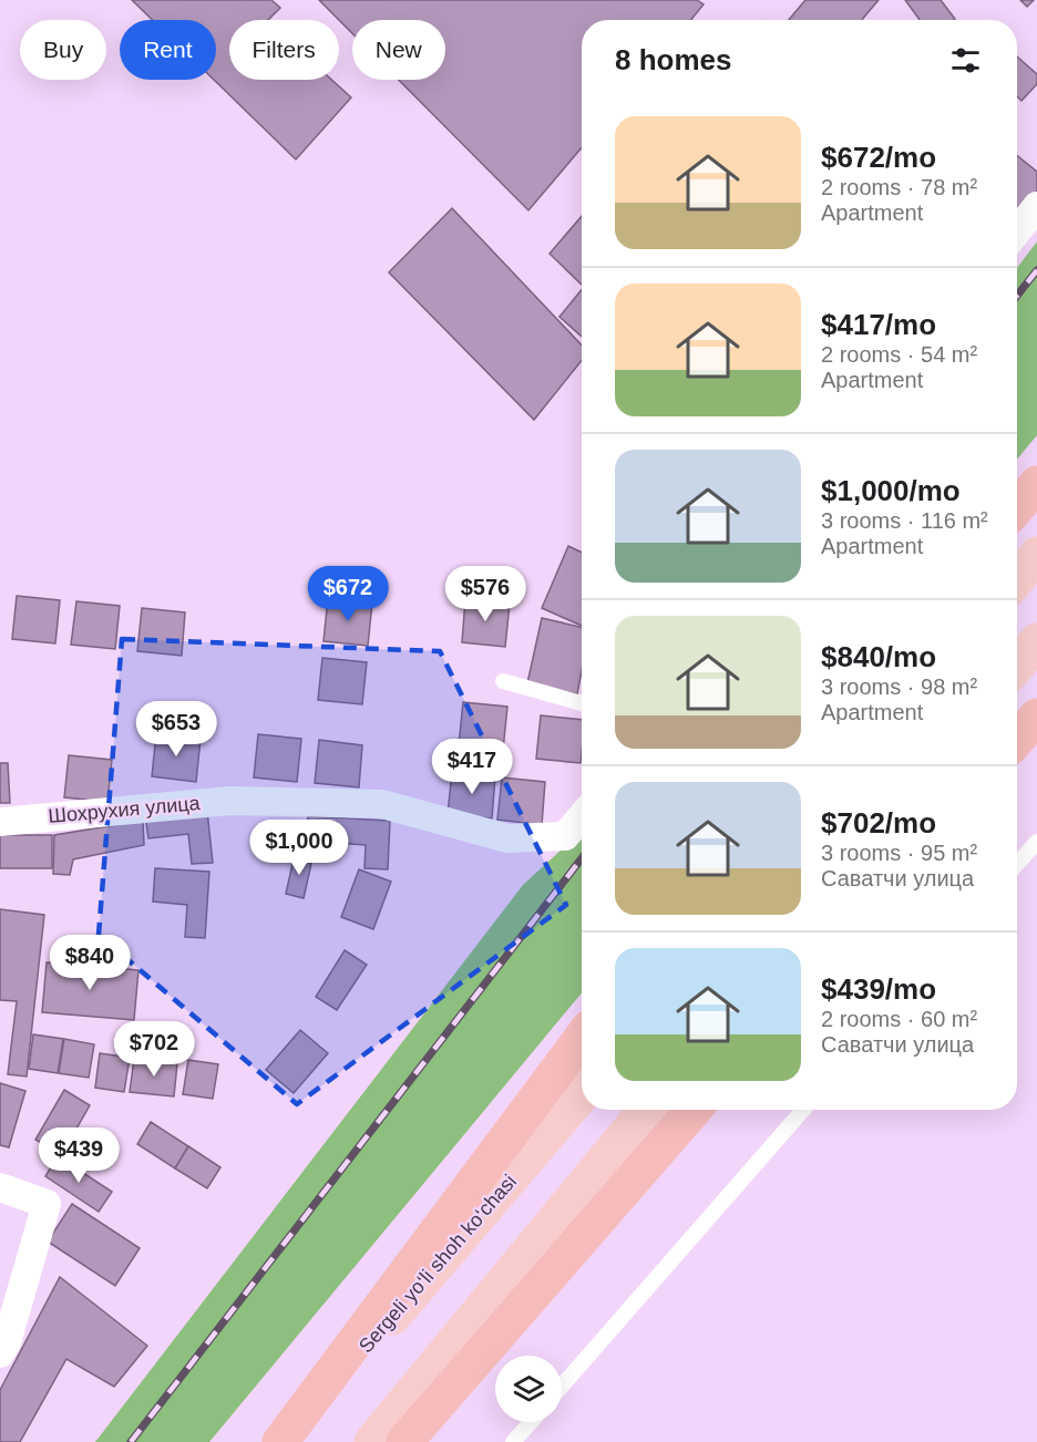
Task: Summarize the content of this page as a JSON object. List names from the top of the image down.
{
  "streets": {
    "main road": ["Sergeli yo‘li shoh ko‘chasi"],
    "street": ["Шохрухия улица"]
  },
  "page": {
    "chip": [
      "Buy",
      "Rent",
      "Filters",
      "New"
    ],
    "heading": "8 homes",
    "list": [
      {
        "name": "$672/mo",
        "note": "2 rooms · 78 m² · Apartment"
      },
      {
        "name": "$417/mo",
        "note": "2 rooms · 54 m² · Apartment"
      },
      {
        "name": "$1,000/mo",
        "note": "3 rooms · 116 m² · Apartment"
      },
      {
        "name": "$840/mo",
        "note": "3 rooms · 98 m² · Apartment"
      },
      {
        "name": "$702/mo",
        "note": "3 rooms · 95 m² · Саватчи улица"
      },
      {
        "name": "$439/mo",
        "note": "2 rooms · 60 m² · Саватчи улица"
      }
    ],
    "price": [
      "$672",
      "$576",
      "$653",
      "$417",
      "$1,000",
      "$840",
      "$702",
      "$439"
    ]
  }
}
